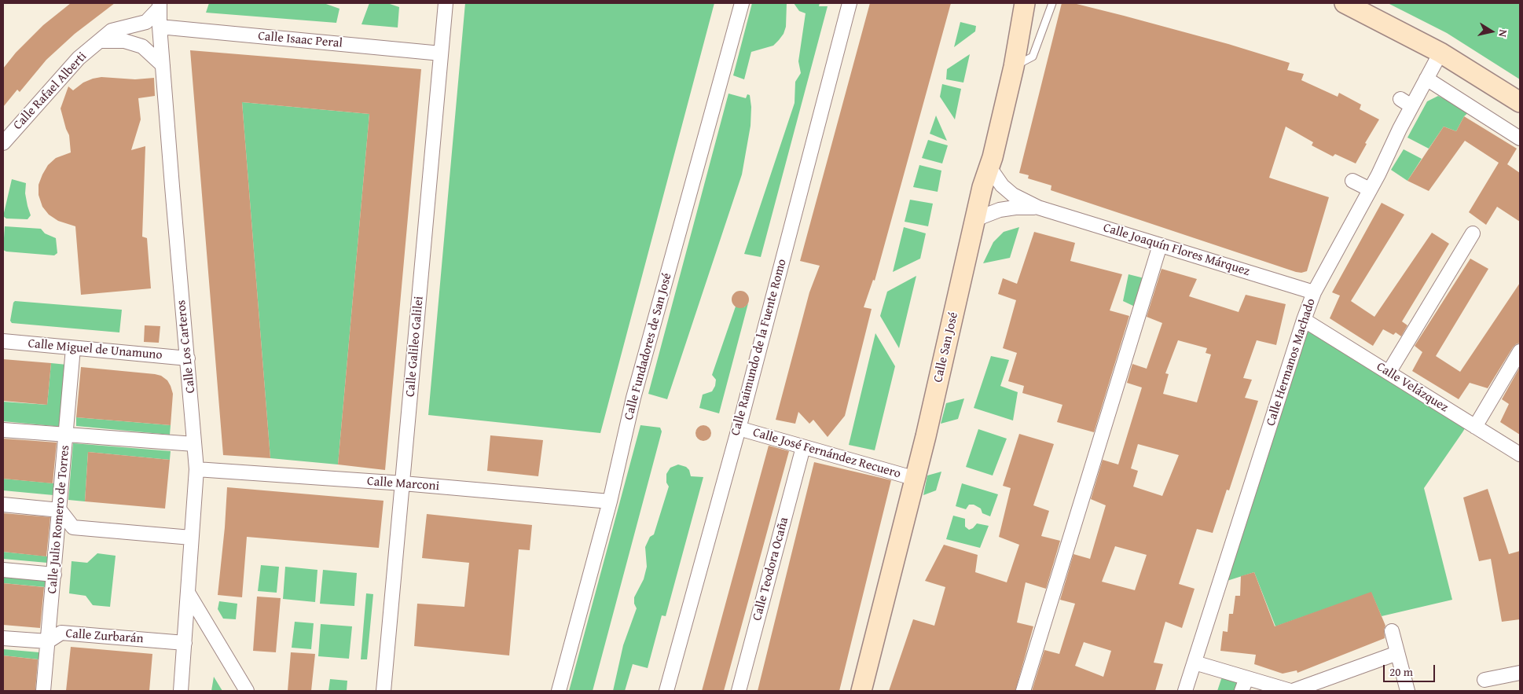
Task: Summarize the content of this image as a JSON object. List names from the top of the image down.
{
  "streets": {
    "main road": ["Calle San José"],
    "street": [
      "Calle Isaac Peral",
      "Calle Rafael Alberti",
      "Calle Joaquín Flores Márquez",
      "Calle Los Carteros",
      "Calle Galileo Galilei",
      "Calle Fundadores de San José",
      "Calle Raimundo de la Fuente Romo",
      "Calle Miguel de Unamuno",
      "Calle Hermanos Machado",
      "Calle Velázquez",
      "Calle José Fernández Recuero",
      "Calle Marconi",
      "Calle Julio Romero de Torres",
      "Calle Teodora Ocaña",
      "Calle Zurbarán"
    ]
  },
  "crossings": [
    ["Calle Isaac Peral", "Calle Los Carteros"],
    ["Calle Isaac Peral", "Calle Galileo Galilei"],
    ["Calle Joaquín Flores Márquez", "Calle San José"],
    ["Calle Joaquín Flores Márquez", "Calle Hermanos Machado"],
    ["Calle Los Carteros", "Calle Miguel de Unamuno"],
    ["Calle Los Carteros", "Calle Marconi"],
    ["Calle Los Carteros", "Calle Zurbarán"],
    ["Calle Galileo Galilei", "Calle Marconi"],
    ["Calle Fundadores de San José", "Calle Marconi"],
    ["Calle Raimundo de la Fuente Romo", "Calle José Fernández Recuero"],
    ["Calle San José", "Calle José Fernández Recuero"],
    ["Calle Miguel de Unamuno", "Calle Julio Romero de Torres"],
    ["Calle Hermanos Machado", "Calle Velázquez"],
    ["Calle José Fernández Recuero", "Calle Teodora Ocaña"],
    ["Calle Julio Romero de Torres", "Calle Zurbarán"]
  ],
  "scale_bar": "20 m",
  "north": "right"
}
